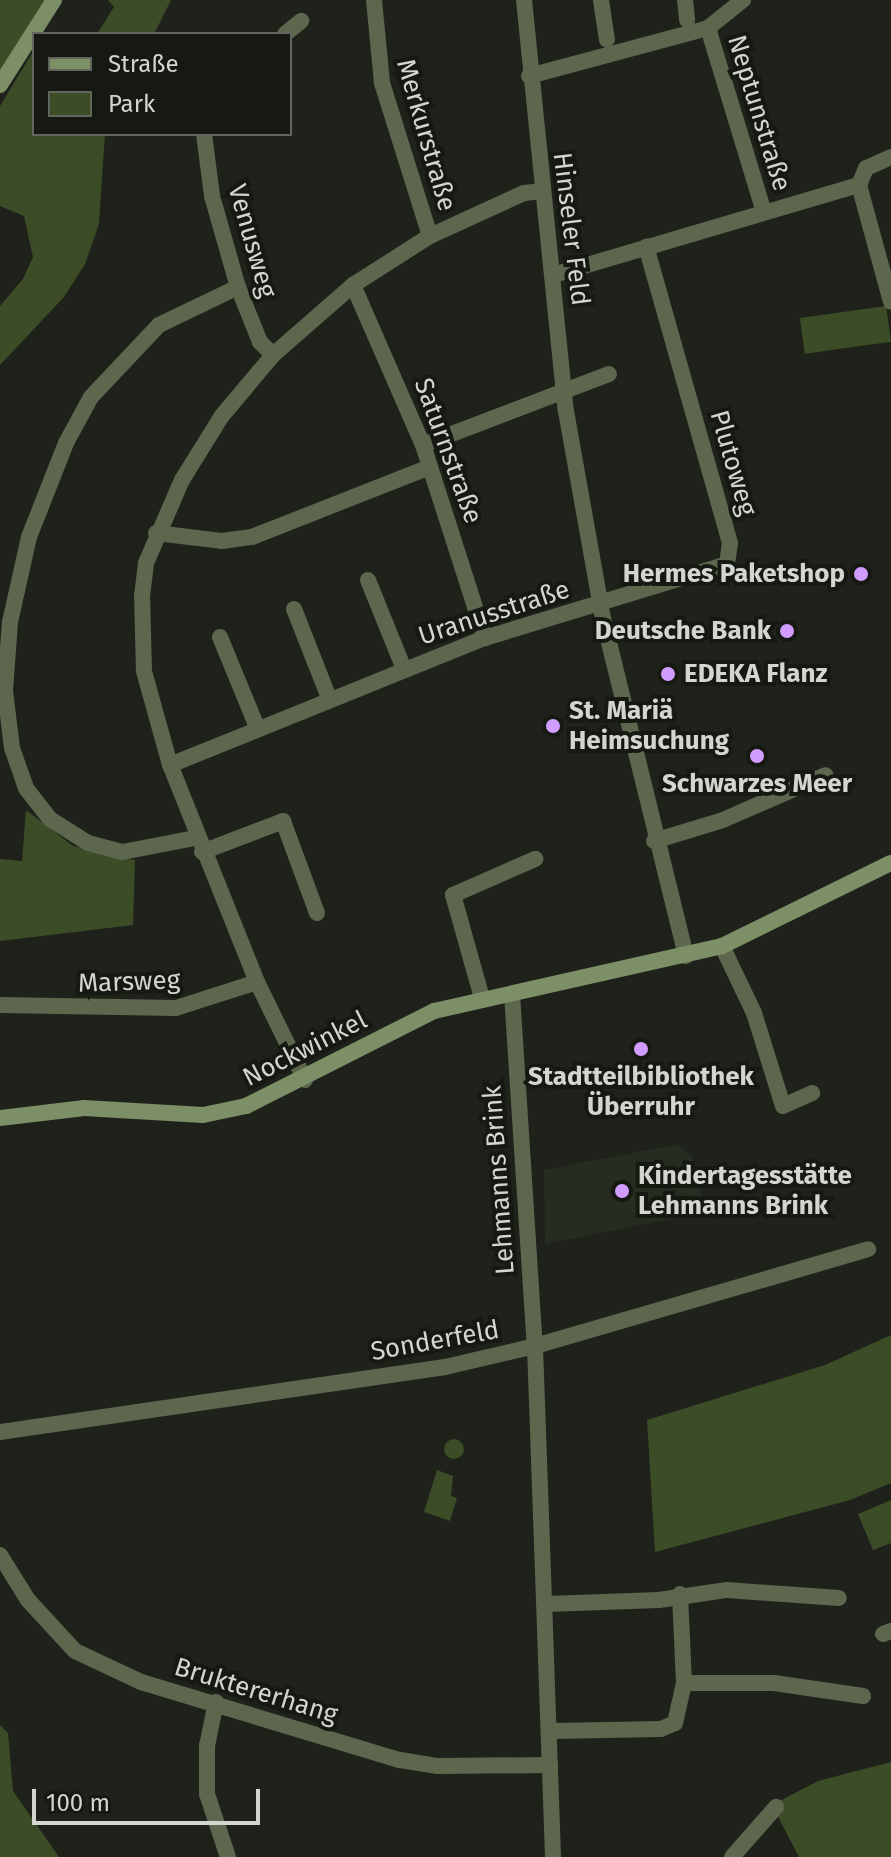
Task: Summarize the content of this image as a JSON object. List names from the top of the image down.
{
  "streets": {
    "street": [
      "Neptunstraße",
      "Merkurstraße",
      "Hinseler Feld",
      "Venusweg",
      "Saturnstraße",
      "Plutoweg",
      "Uranusstraße",
      "Marsweg",
      "Nockwinkel",
      "Lehmanns Brink",
      "Sonderfeld",
      "Bruktererhang"
    ]
  },
  "crossings": [
    ["Neptunstraße", "Hinseler Feld"],
    ["Neptunstraße", "Plutoweg"],
    ["Hinseler Feld", "Plutoweg"],
    ["Hinseler Feld", "Uranusstraße"],
    ["Hinseler Feld", "Nockwinkel"],
    ["Saturnstraße", "Uranusstraße"],
    ["Plutoweg", "Uranusstraße"],
    ["Nockwinkel", "Lehmanns Brink"],
    ["Lehmanns Brink", "Sonderfeld"],
    ["Lehmanns Brink", "Bruktererhang"]
  ],
  "places": [
    "Hermes Paketshop",
    "Deutsche Bank",
    "EDEKA Flanz",
    "St. Mariä Heimsuchung",
    "Schwarzes Meer",
    "Stadtteilbibliothek Überruhr",
    "Kindertagesstätte Lehmanns Brink"
  ],
  "legend": ["Straße", "Park"],
  "scale_bar": "100 m"
}
